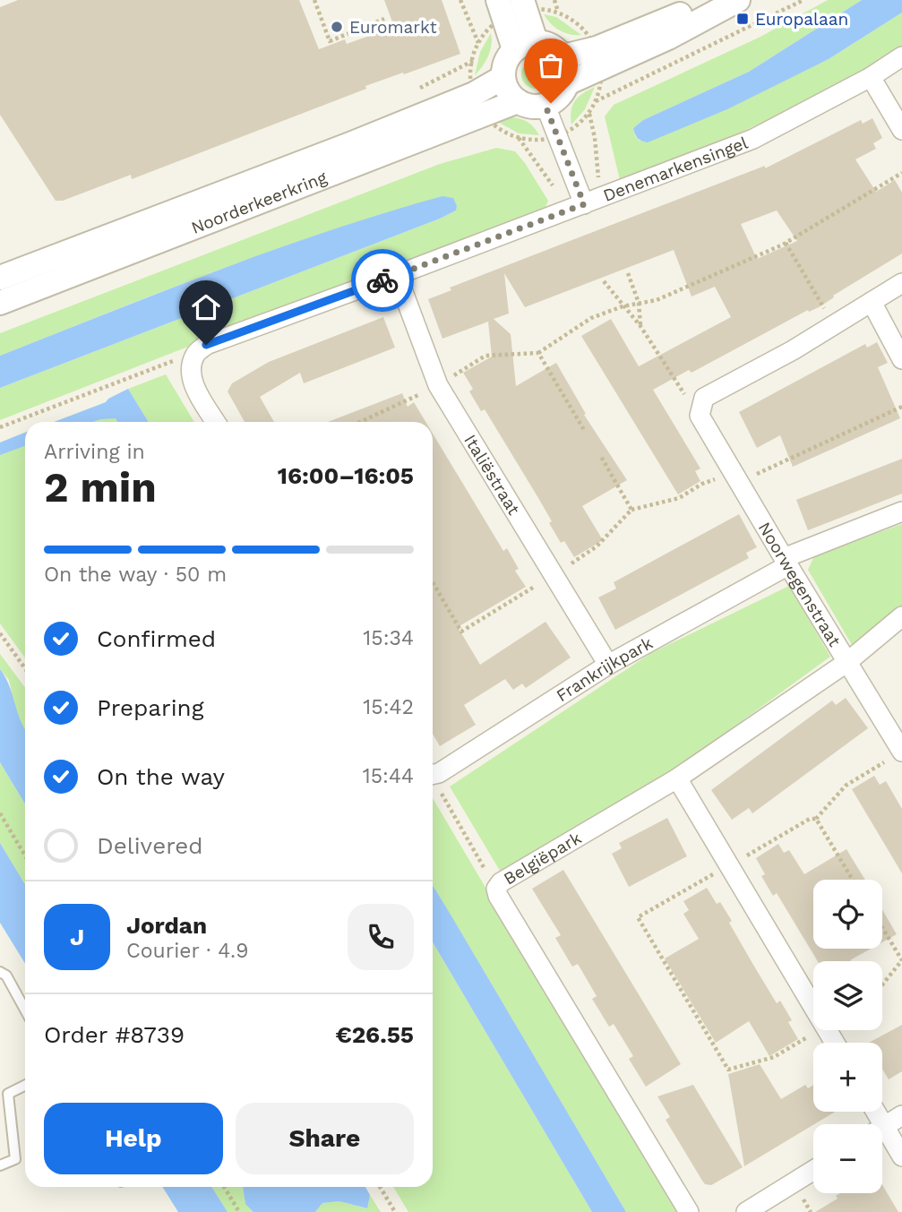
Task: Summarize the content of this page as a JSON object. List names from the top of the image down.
{
  "streets": {
    "street": [
      "Denemarkensingel",
      "Noorderkeerkring",
      "Italiëstraat",
      "Noorwegenstraat",
      "Frankrijkpark",
      "Belgiëpark"
    ]
  },
  "crossings": [
    ["Denemarkensingel", "Italiëstraat"],
    ["Italiëstraat", "Frankrijkpark"],
    ["Noorwegenstraat", "Frankrijkpark"],
    ["Noorwegenstraat", "Belgiëpark"]
  ],
  "places": {
    "transit": ["Europalaan"],
    "other": ["Euromarkt"]
  },
  "page": {
    "heading": ["2 min", "Arriving in", "16:00–16:05"],
    "panel": [
      "Jordan",
      "Courier · 4.9",
      "Order #8739",
      "€26.55"
    ],
    "bar": "On the way · 50 m",
    "list": [
      ["Confirmed", "15:34"],
      ["Preparing", "15:42"],
      ["On the way", "15:44"],
      "Delivered"
    ],
    "map_buttons": ["+", "−"],
    "round": "J",
    "buttons": ["Help", "Share"]
  }
}
